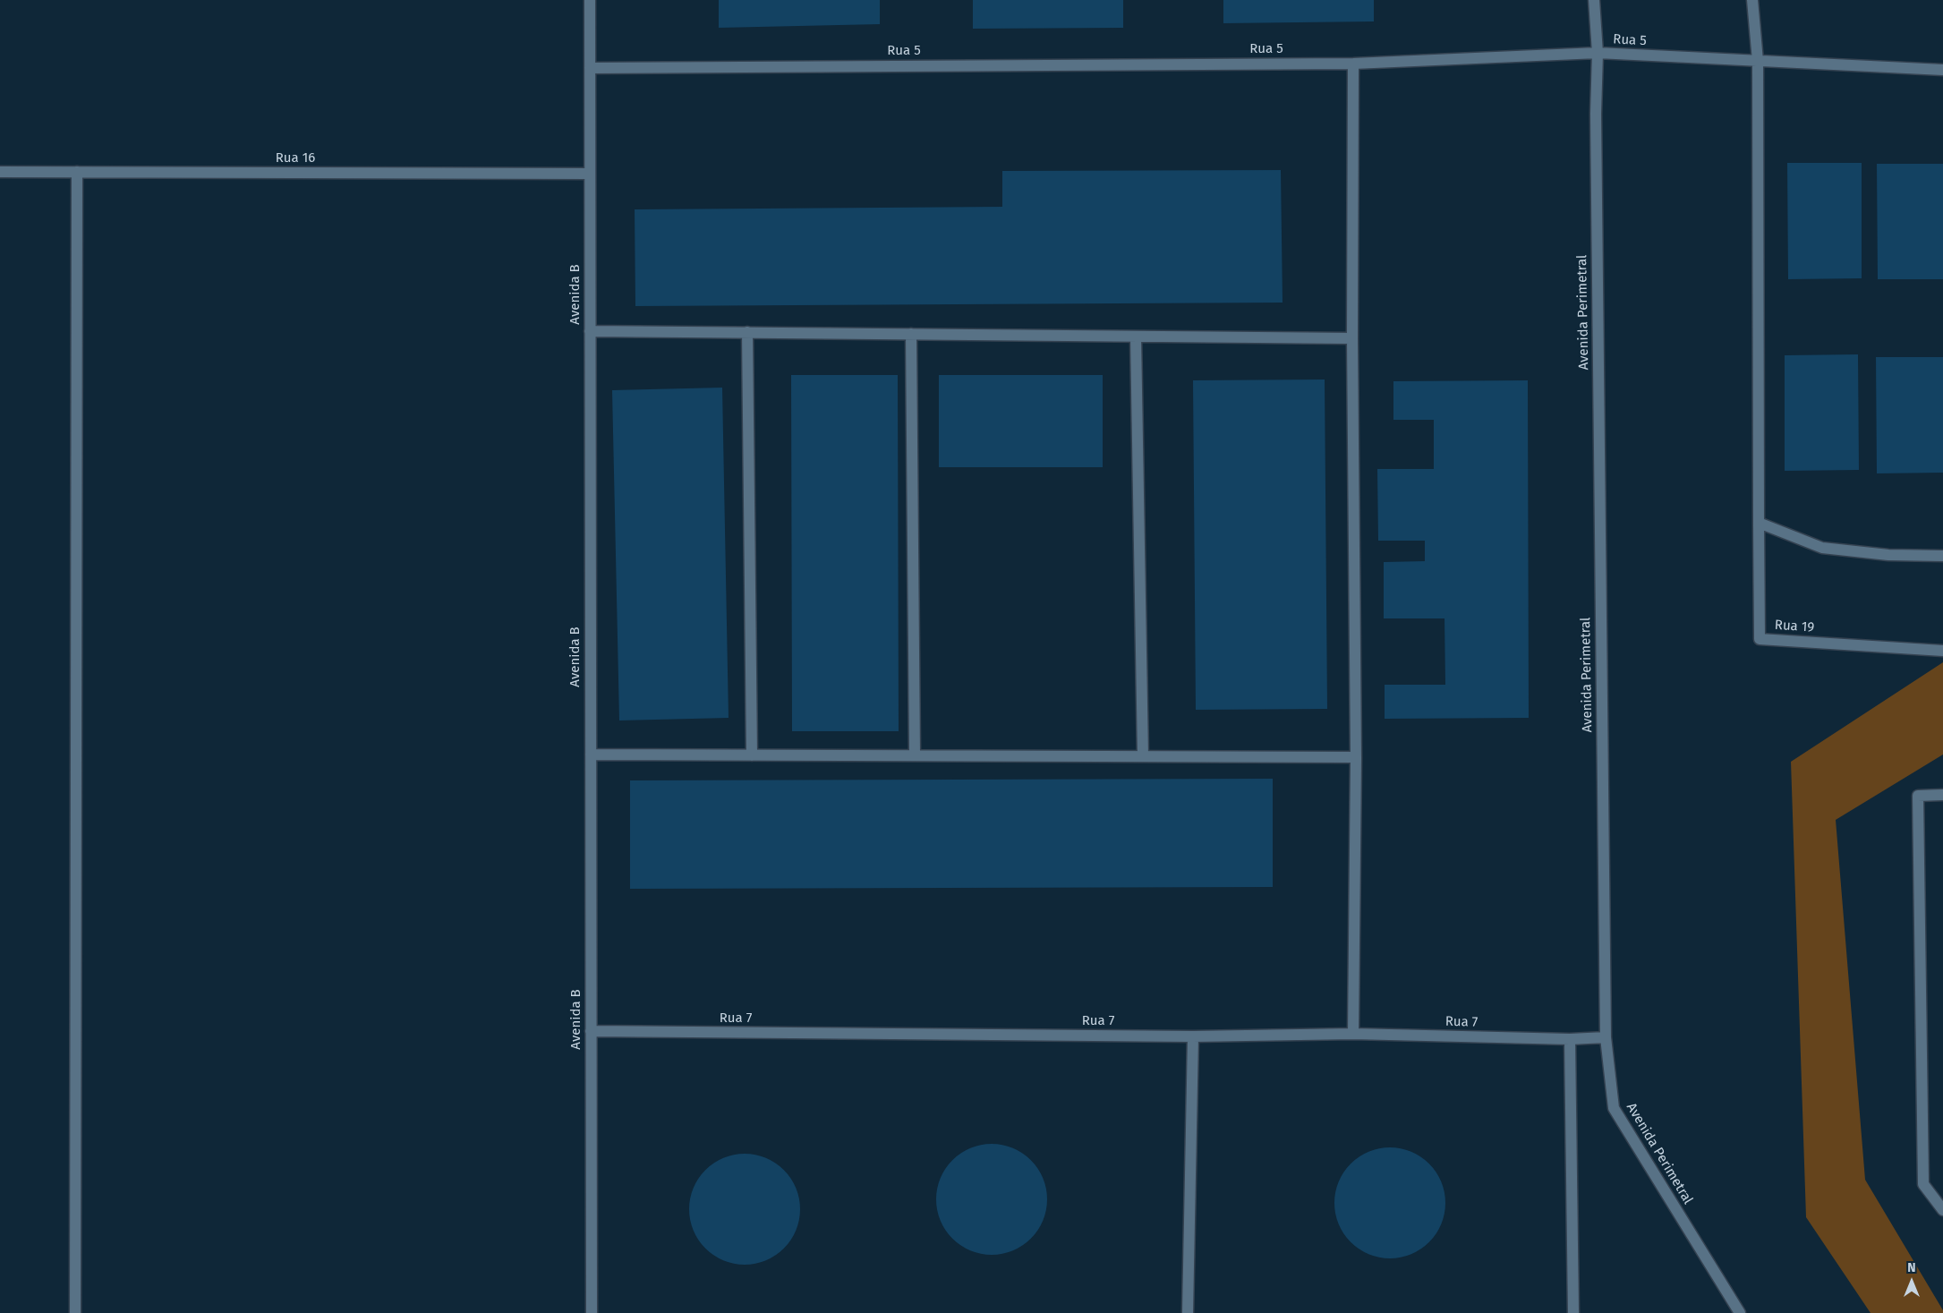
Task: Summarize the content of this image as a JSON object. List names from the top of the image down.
{
  "streets": {
    "lane": [
      "Rua 5",
      "Rua 16",
      "Avenida B",
      "Avenida Perimetral",
      "Rua 19",
      "Rua 7"
    ]
  },
  "crossings": [
    ["Rua 5", "Avenida B"],
    ["Rua 5", "Avenida Perimetral"],
    ["Rua 16", "Avenida B"],
    ["Avenida B", "Rua 7"],
    ["Avenida Perimetral", "Rua 7"]
  ],
  "north": "top"
}
